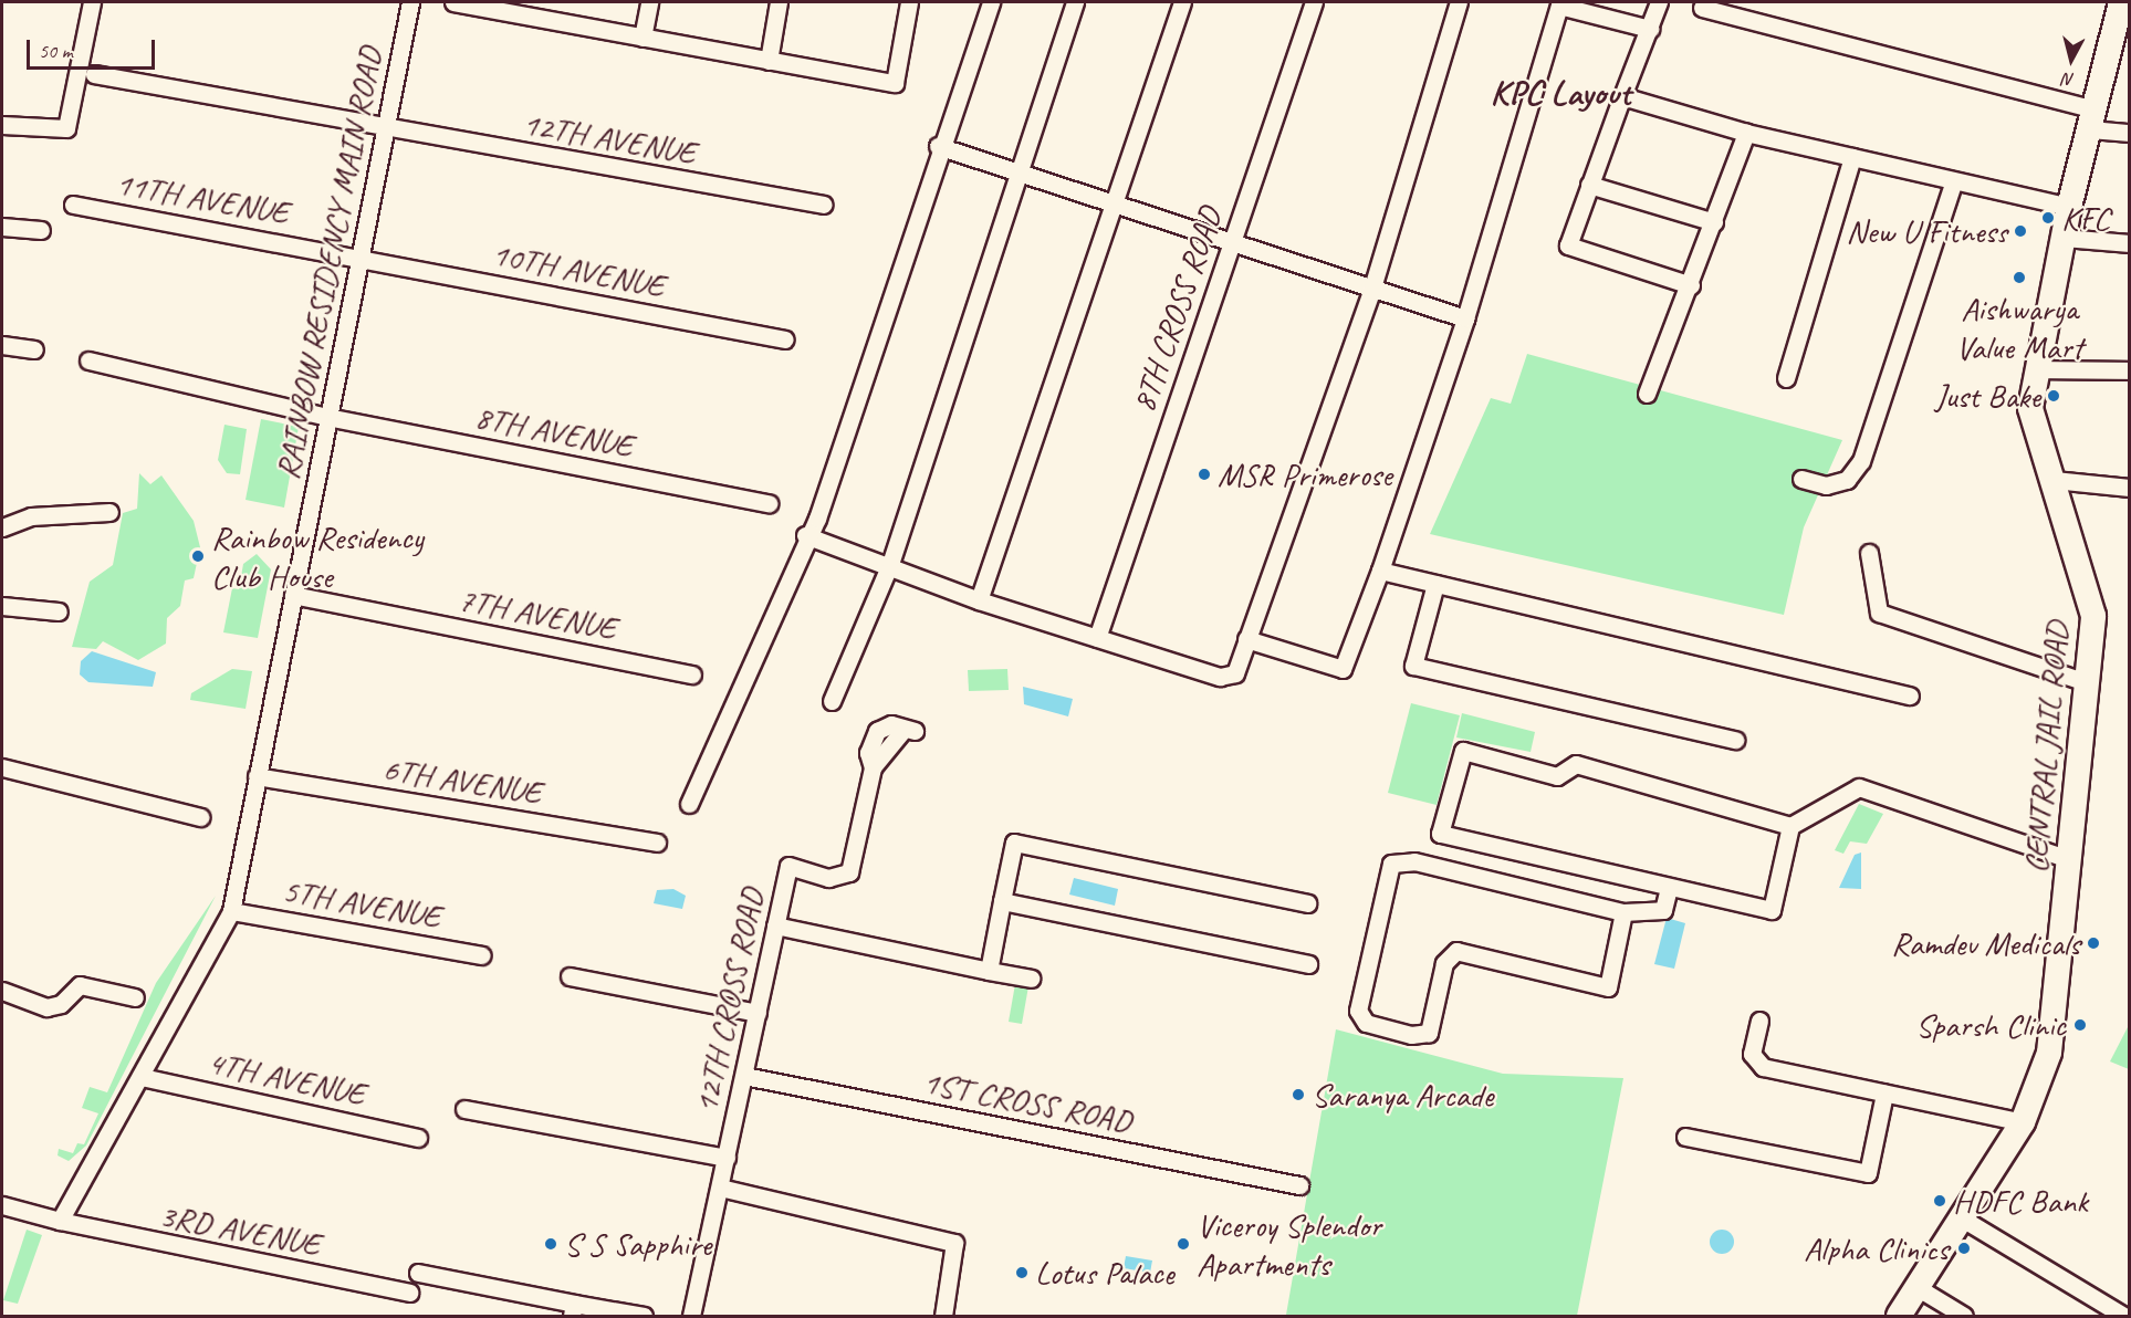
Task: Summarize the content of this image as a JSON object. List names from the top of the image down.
{
  "streets": {
    "main road": ["CENTRAL JAIL ROAD"],
    "street": [
      "12TH AVENUE",
      "11TH AVENUE",
      "RAINBOW RESIDENCY MAIN ROAD",
      "10TH AVENUE",
      "8TH CROSS ROAD",
      "8TH AVENUE",
      "7TH AVENUE",
      "6TH AVENUE",
      "5TH AVENUE",
      "12TH CROSS ROAD",
      "4TH AVENUE",
      "1ST CROSS ROAD",
      "3RD AVENUE"
    ]
  },
  "crossings": [
    ["12TH AVENUE", "RAINBOW RESIDENCY MAIN ROAD"],
    ["11TH AVENUE", "RAINBOW RESIDENCY MAIN ROAD"],
    ["11TH AVENUE", "10TH AVENUE"],
    ["RAINBOW RESIDENCY MAIN ROAD", "10TH AVENUE"],
    ["RAINBOW RESIDENCY MAIN ROAD", "8TH AVENUE"],
    ["RAINBOW RESIDENCY MAIN ROAD", "7TH AVENUE"],
    ["RAINBOW RESIDENCY MAIN ROAD", "6TH AVENUE"],
    ["RAINBOW RESIDENCY MAIN ROAD", "5TH AVENUE"],
    ["RAINBOW RESIDENCY MAIN ROAD", "4TH AVENUE"],
    ["RAINBOW RESIDENCY MAIN ROAD", "3RD AVENUE"],
    ["12TH CROSS ROAD", "1ST CROSS ROAD"]
  ],
  "districts": ["KPC Layout"],
  "places": [
    "KFC",
    "New U Fitness",
    "Aishwarya Value Mart",
    "Just Bake",
    "MSR Primerose",
    "Rainbow Residency Club House",
    "Ramdev Medicals",
    "Sparsh Clinic",
    "Saranya Arcade",
    "HDFC Bank",
    "S S Sapphire",
    "Viceroy Splendor Apartments",
    "Alpha Clinics",
    "Lotus Palace"
  ],
  "scale_bar": "50 m",
  "north": "bottom"
}
